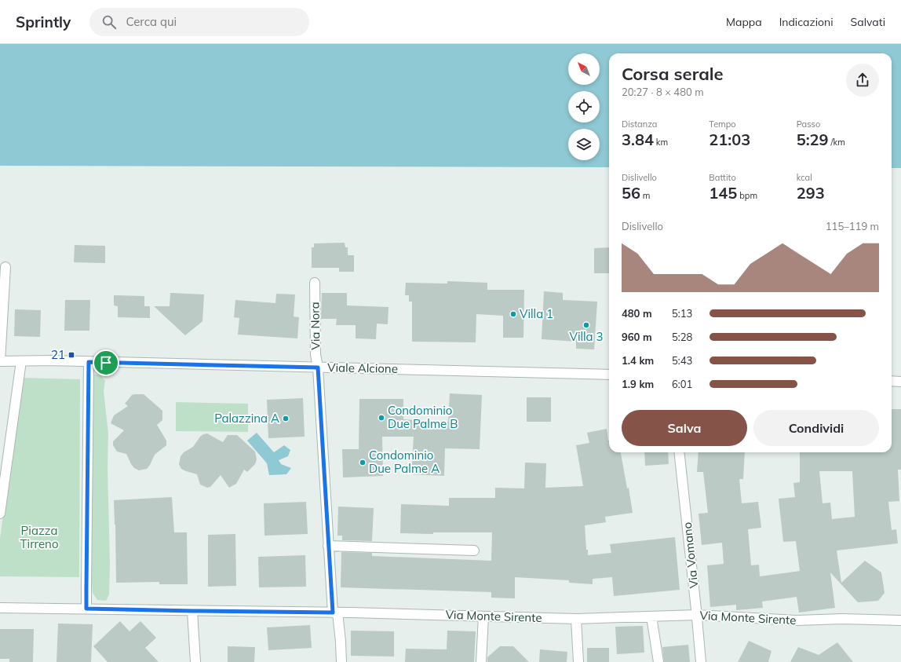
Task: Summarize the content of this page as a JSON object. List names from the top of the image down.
{
  "streets": {
    "street": [
      "Via Nora",
      "Viale Alcione",
      "Via Vomano",
      "Via Monte Sirente"
    ]
  },
  "crossings": [
    ["Via Nora", "Viale Alcione"],
    ["Via Nora", "Via Monte Sirente"],
    ["Via Vomano", "Via Monte Sirente"]
  ],
  "parks": ["Piazza Tirreno"],
  "places": {
    "other": [
      "Villa 1",
      "Villa 3",
      "Condominio Due Palme B",
      "Palazzina A",
      "Condominio Due Palme A"
    ],
    "transit": ["21"]
  },
  "north": "top left",
  "page": {
    "header": "Sprintly",
    "search": "Cerca qui",
    "nav": ["Mappa", "Indicazioni", "Salvati"],
    "heading": ["Corsa serale", "20:27 · 8 × 480 m"],
    "stats": [
      ["Distanza", "3.84 km"],
      ["Tempo", "21:03"],
      ["Passo", "5:29 /km"],
      ["Dislivello", "56 m"],
      ["Battito", "145 bpm"],
      ["kcal", "293"]
    ],
    "chart": ["Dislivello", "115–119 m"],
    "list": [
      {
        "name": "480 m",
        "note": "5:13"
      },
      {
        "name": "960 m",
        "note": "5:28"
      },
      {
        "name": "1.4 km",
        "note": "5:43"
      },
      {
        "name": "1.9 km",
        "note": "6:01"
      }
    ],
    "buttons": ["Salva", "Condividi"]
  }
}
